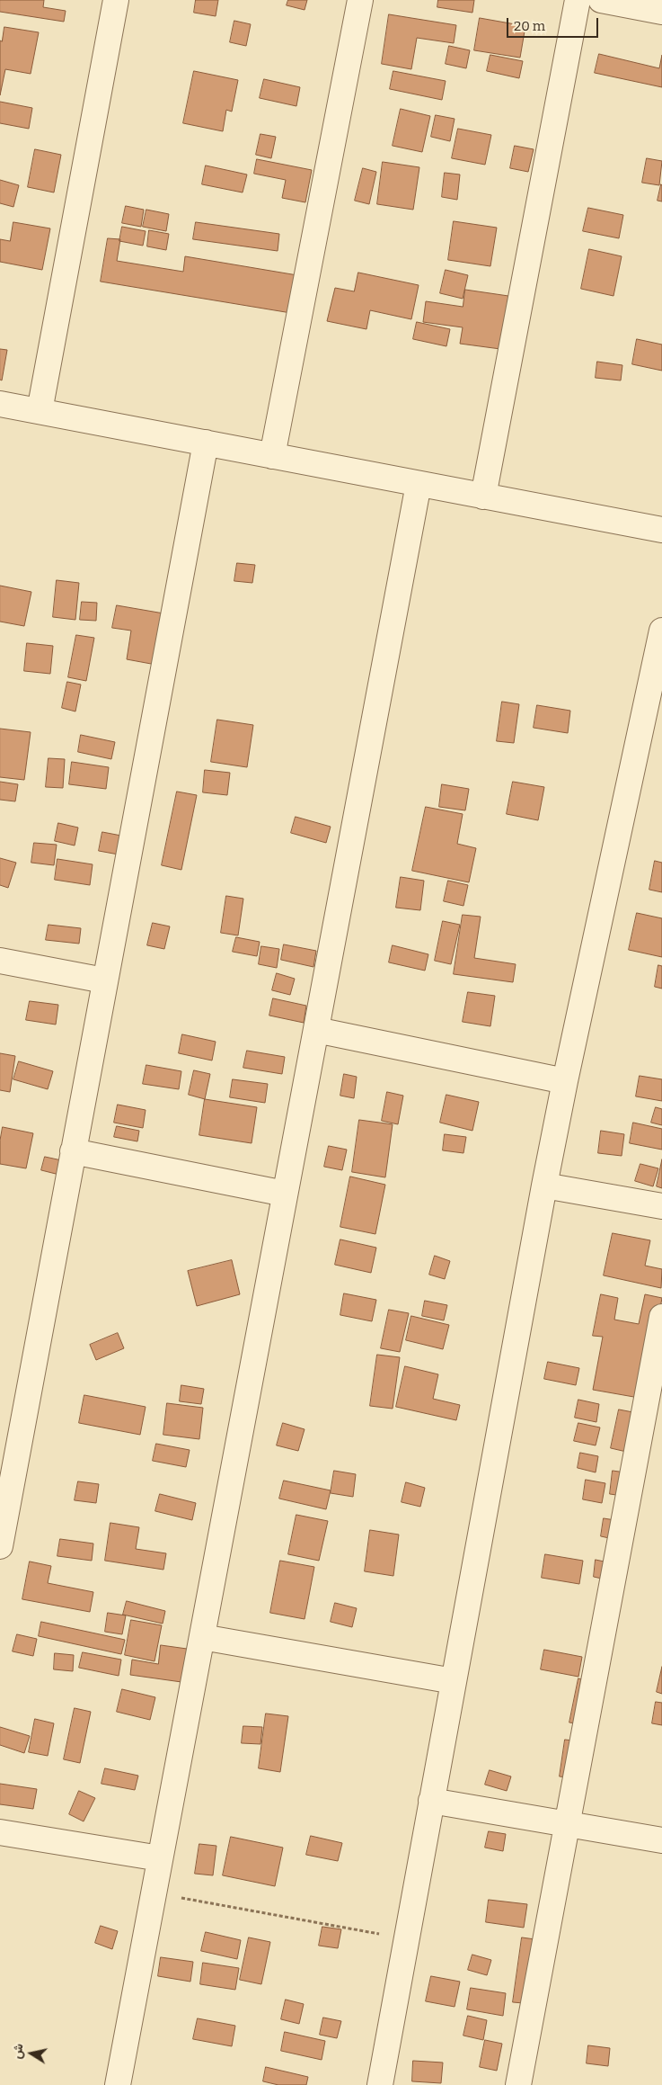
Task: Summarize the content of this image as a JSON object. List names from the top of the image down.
{
  "scale_bar": "20 m",
  "north": "left"
}
